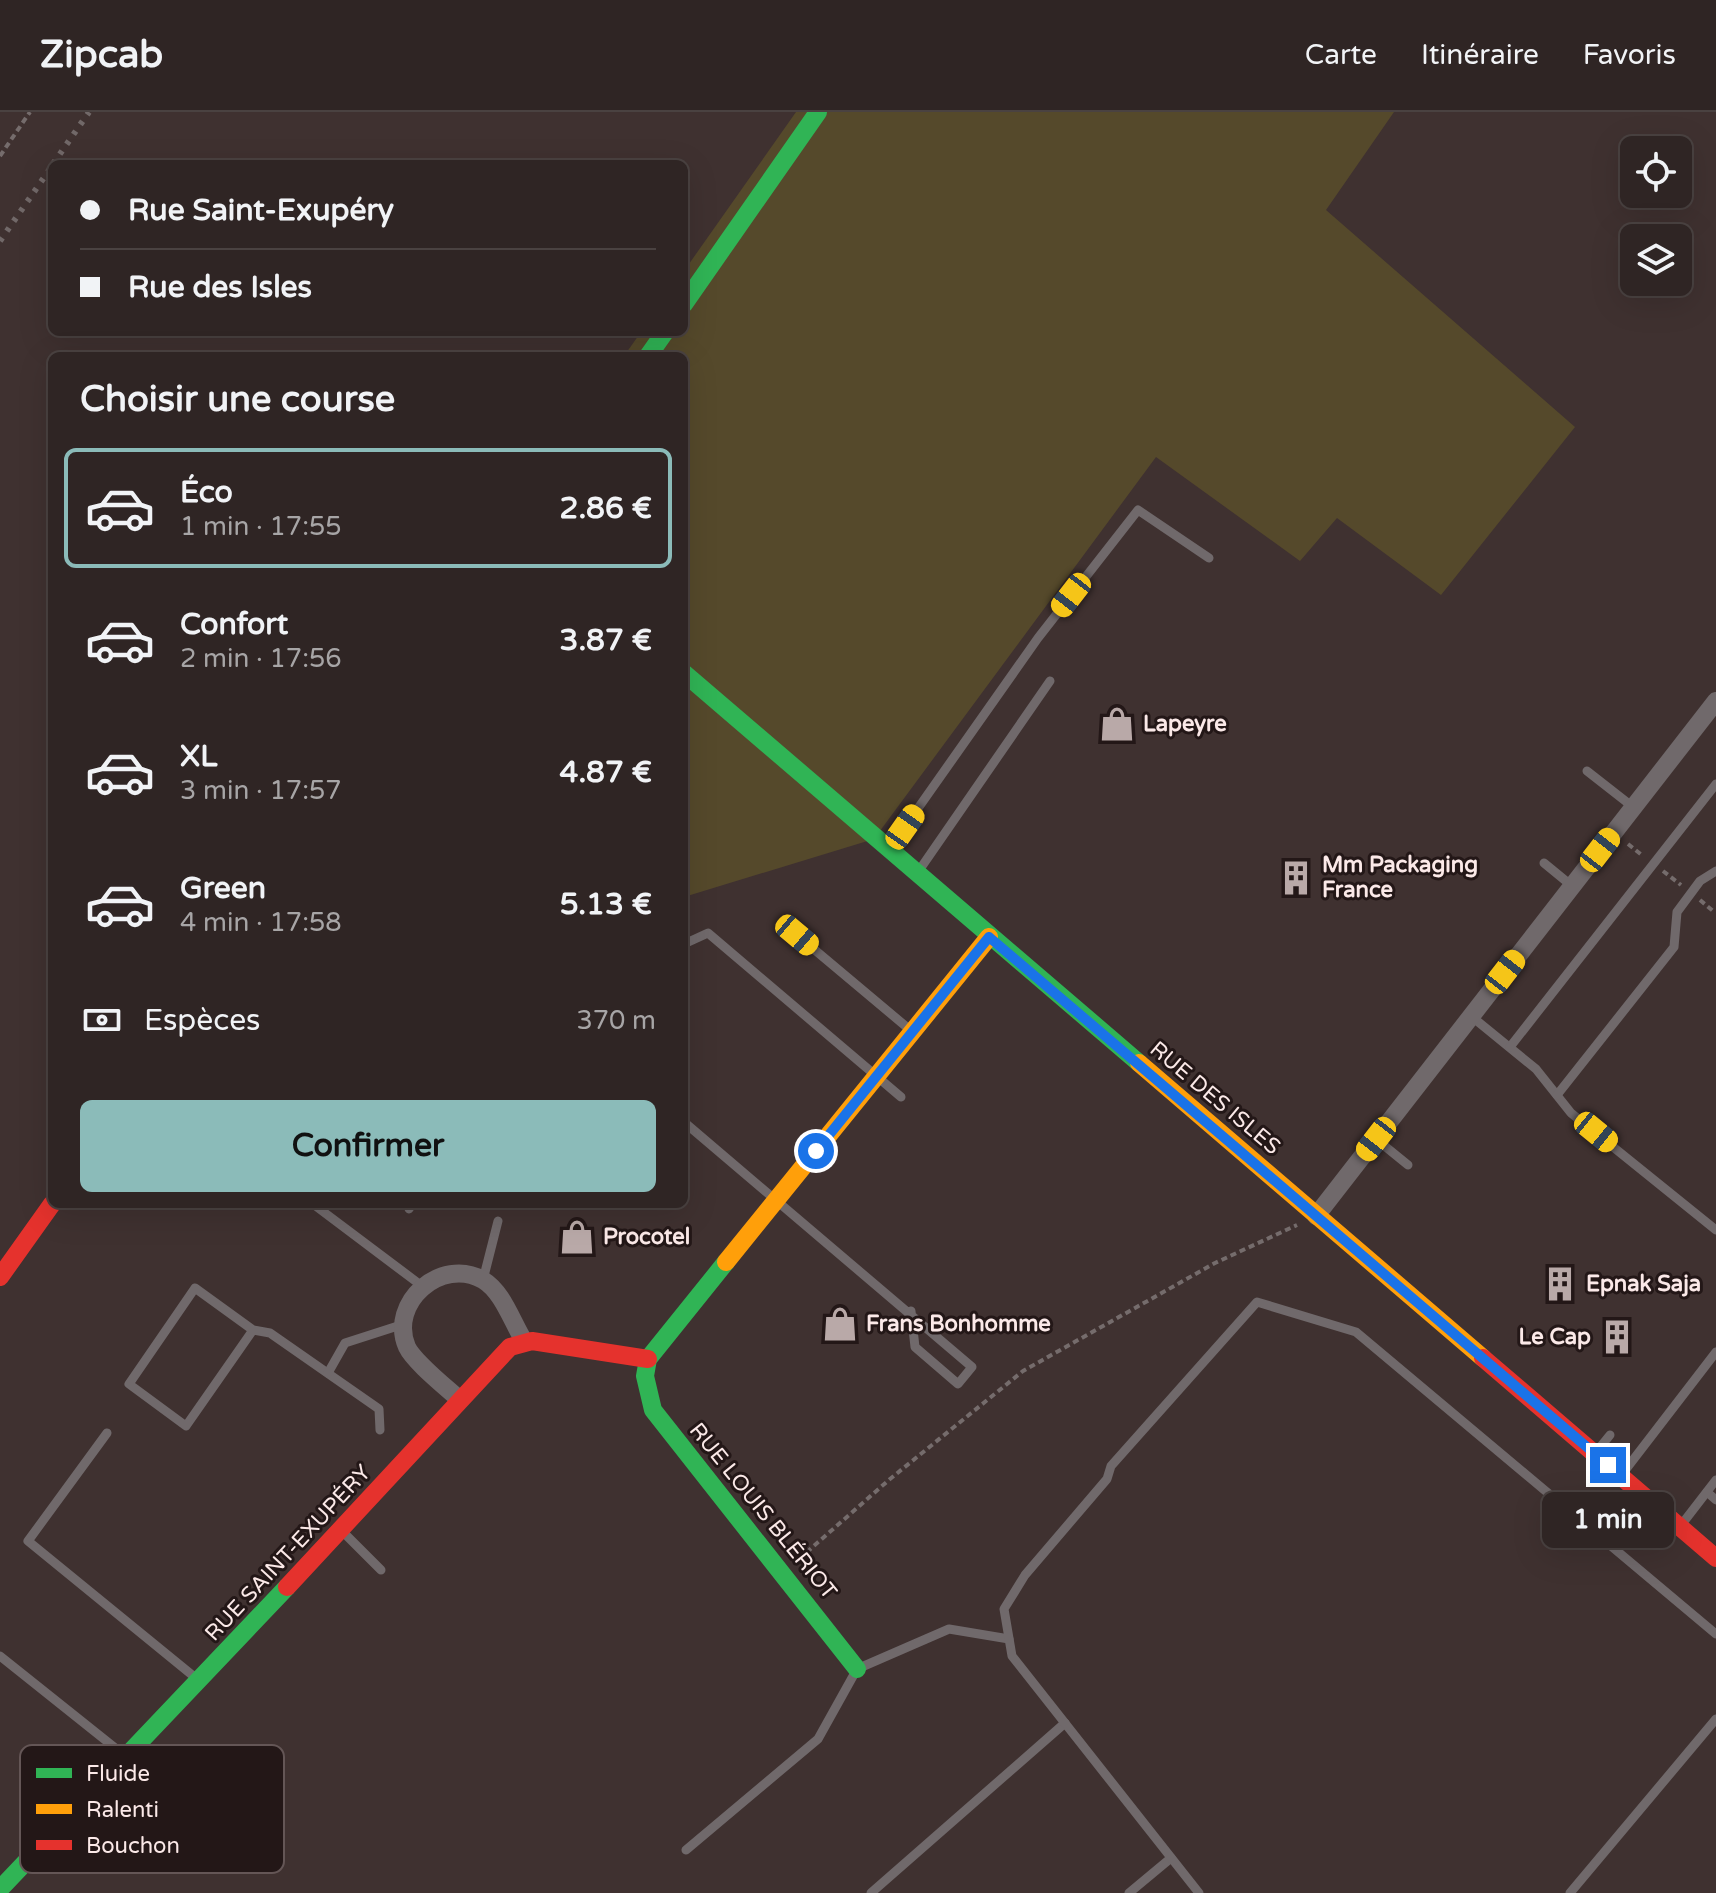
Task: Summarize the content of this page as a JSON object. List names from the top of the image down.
{
  "streets": {
    "street": ["RUE DES ISLES", "RUE LOUIS BLÉRIOT", "RUE SAINT-EXUPÉRY"]
  },
  "places": {
    "shop": ["Lapeyre", "Procotel", "Frans Bonhomme"],
    "building": ["Mm Packaging France", "Epnak Saja", "Le Cap"]
  },
  "legend": ["Fluide", "Ralenti", "Bouchon"],
  "page": {
    "header": "Zipcab",
    "nav": ["Carte", "Itinéraire", "Favoris"],
    "banner": ["Rue Saint-Exupéry", "Rue des Isles"],
    "heading": "Choisir une course",
    "list": [
      {
        "name": "Éco",
        "note": "1 min · 17:55",
        "value": "2.86 €"
      },
      {
        "name": "Confort",
        "note": "2 min · 17:56",
        "value": "3.87 €"
      },
      {
        "name": "XL",
        "note": "3 min · 17:57",
        "value": "4.87 €"
      },
      {
        "name": "Green",
        "note": "4 min · 17:58",
        "value": "5.13 €"
      }
    ],
    "pay": ["Espèces", "370 m"],
    "buttons": "Confirmer",
    "bubble": "1 min"
  }
}
